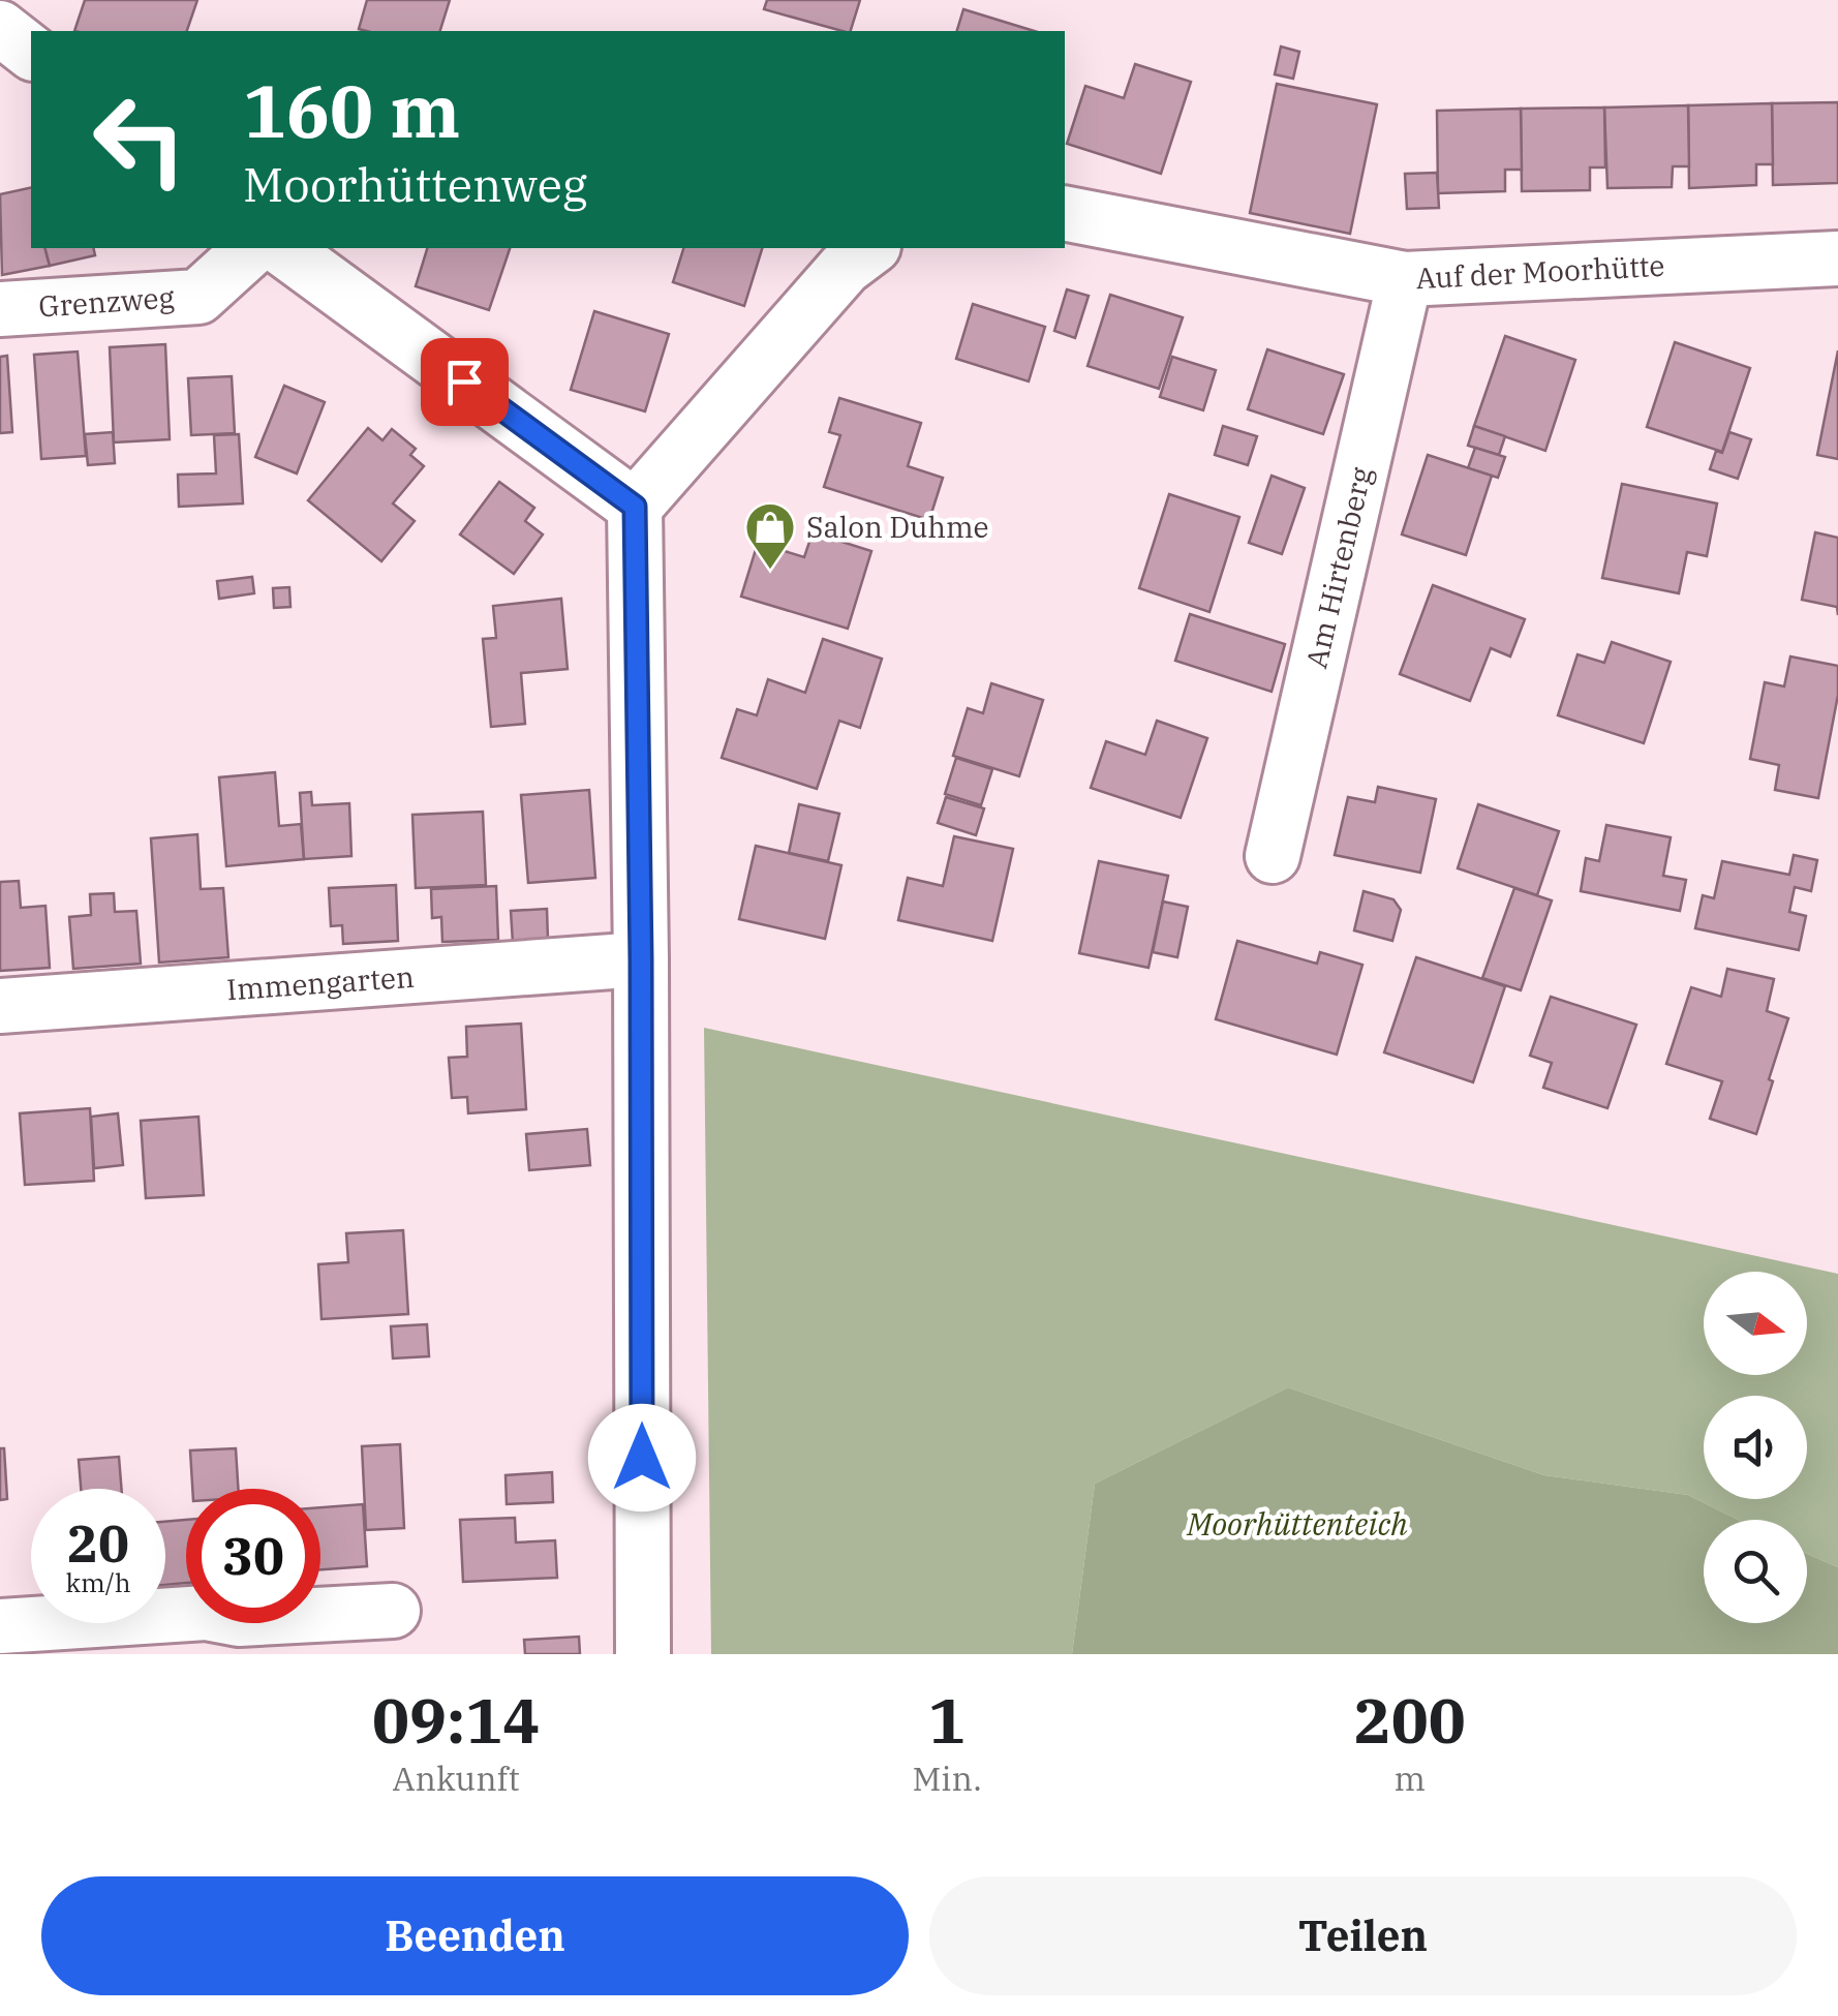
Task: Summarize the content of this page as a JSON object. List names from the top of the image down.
{
  "streets": {
    "street": [
      "Auf der Moorhütte",
      "Grenzweg",
      "Am Hirtenberg",
      "Immengarten"
    ]
  },
  "crossings": [
    ["Auf der Moorhütte", "Am Hirtenberg"]
  ],
  "water": ["Moorhüttenteich"],
  "places": {
    "shop": ["Salon Duhme"]
  },
  "north": "right",
  "page": {
    "turn": ["160 m", "Moorhüttenweg"],
    "speed": "20 km/h",
    "limit": "30",
    "eta": [
      "09:14",
      "Ankunft",
      "1",
      "Min.",
      "200",
      "m"
    ],
    "buttons": ["Beenden", "Teilen"]
  }
}
